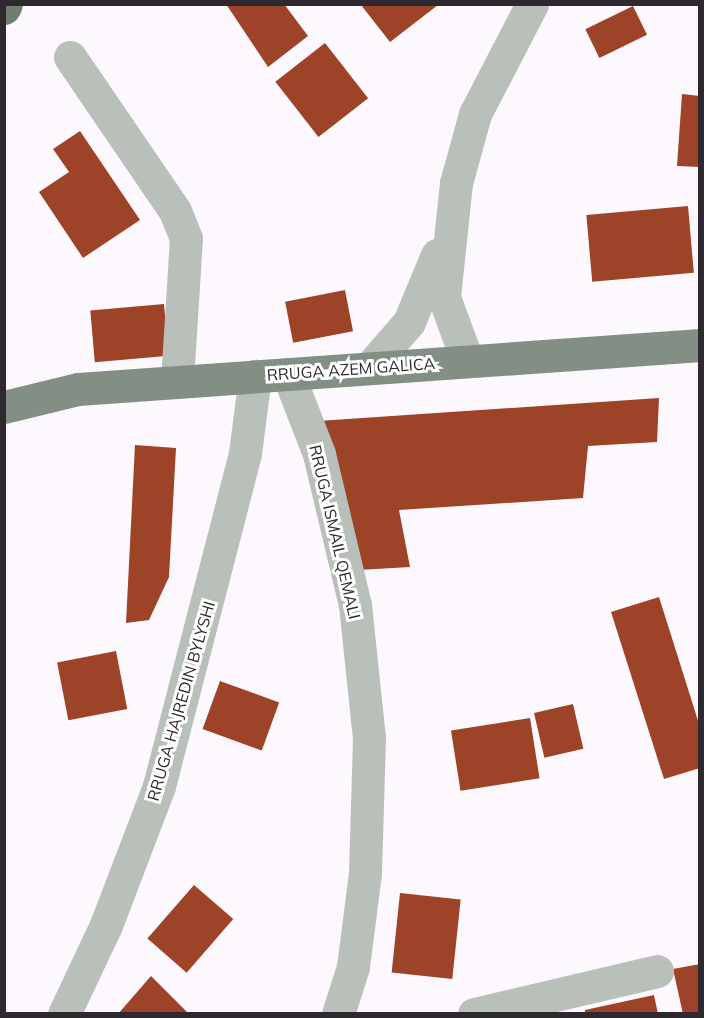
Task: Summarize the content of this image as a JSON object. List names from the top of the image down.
{
  "streets": {
    "main road": ["RRUGA AZEM GALICA"],
    "street": ["RRUGA ISMAIL QEMALI", "RRUGA HAJREDIN BYLYSHI"]
  },
  "crossings": [
    ["RRUGA AZEM GALICA", "RRUGA ISMAIL QEMALI"],
    ["RRUGA AZEM GALICA", "RRUGA HAJREDIN BYLYSHI"]
  ]
}
